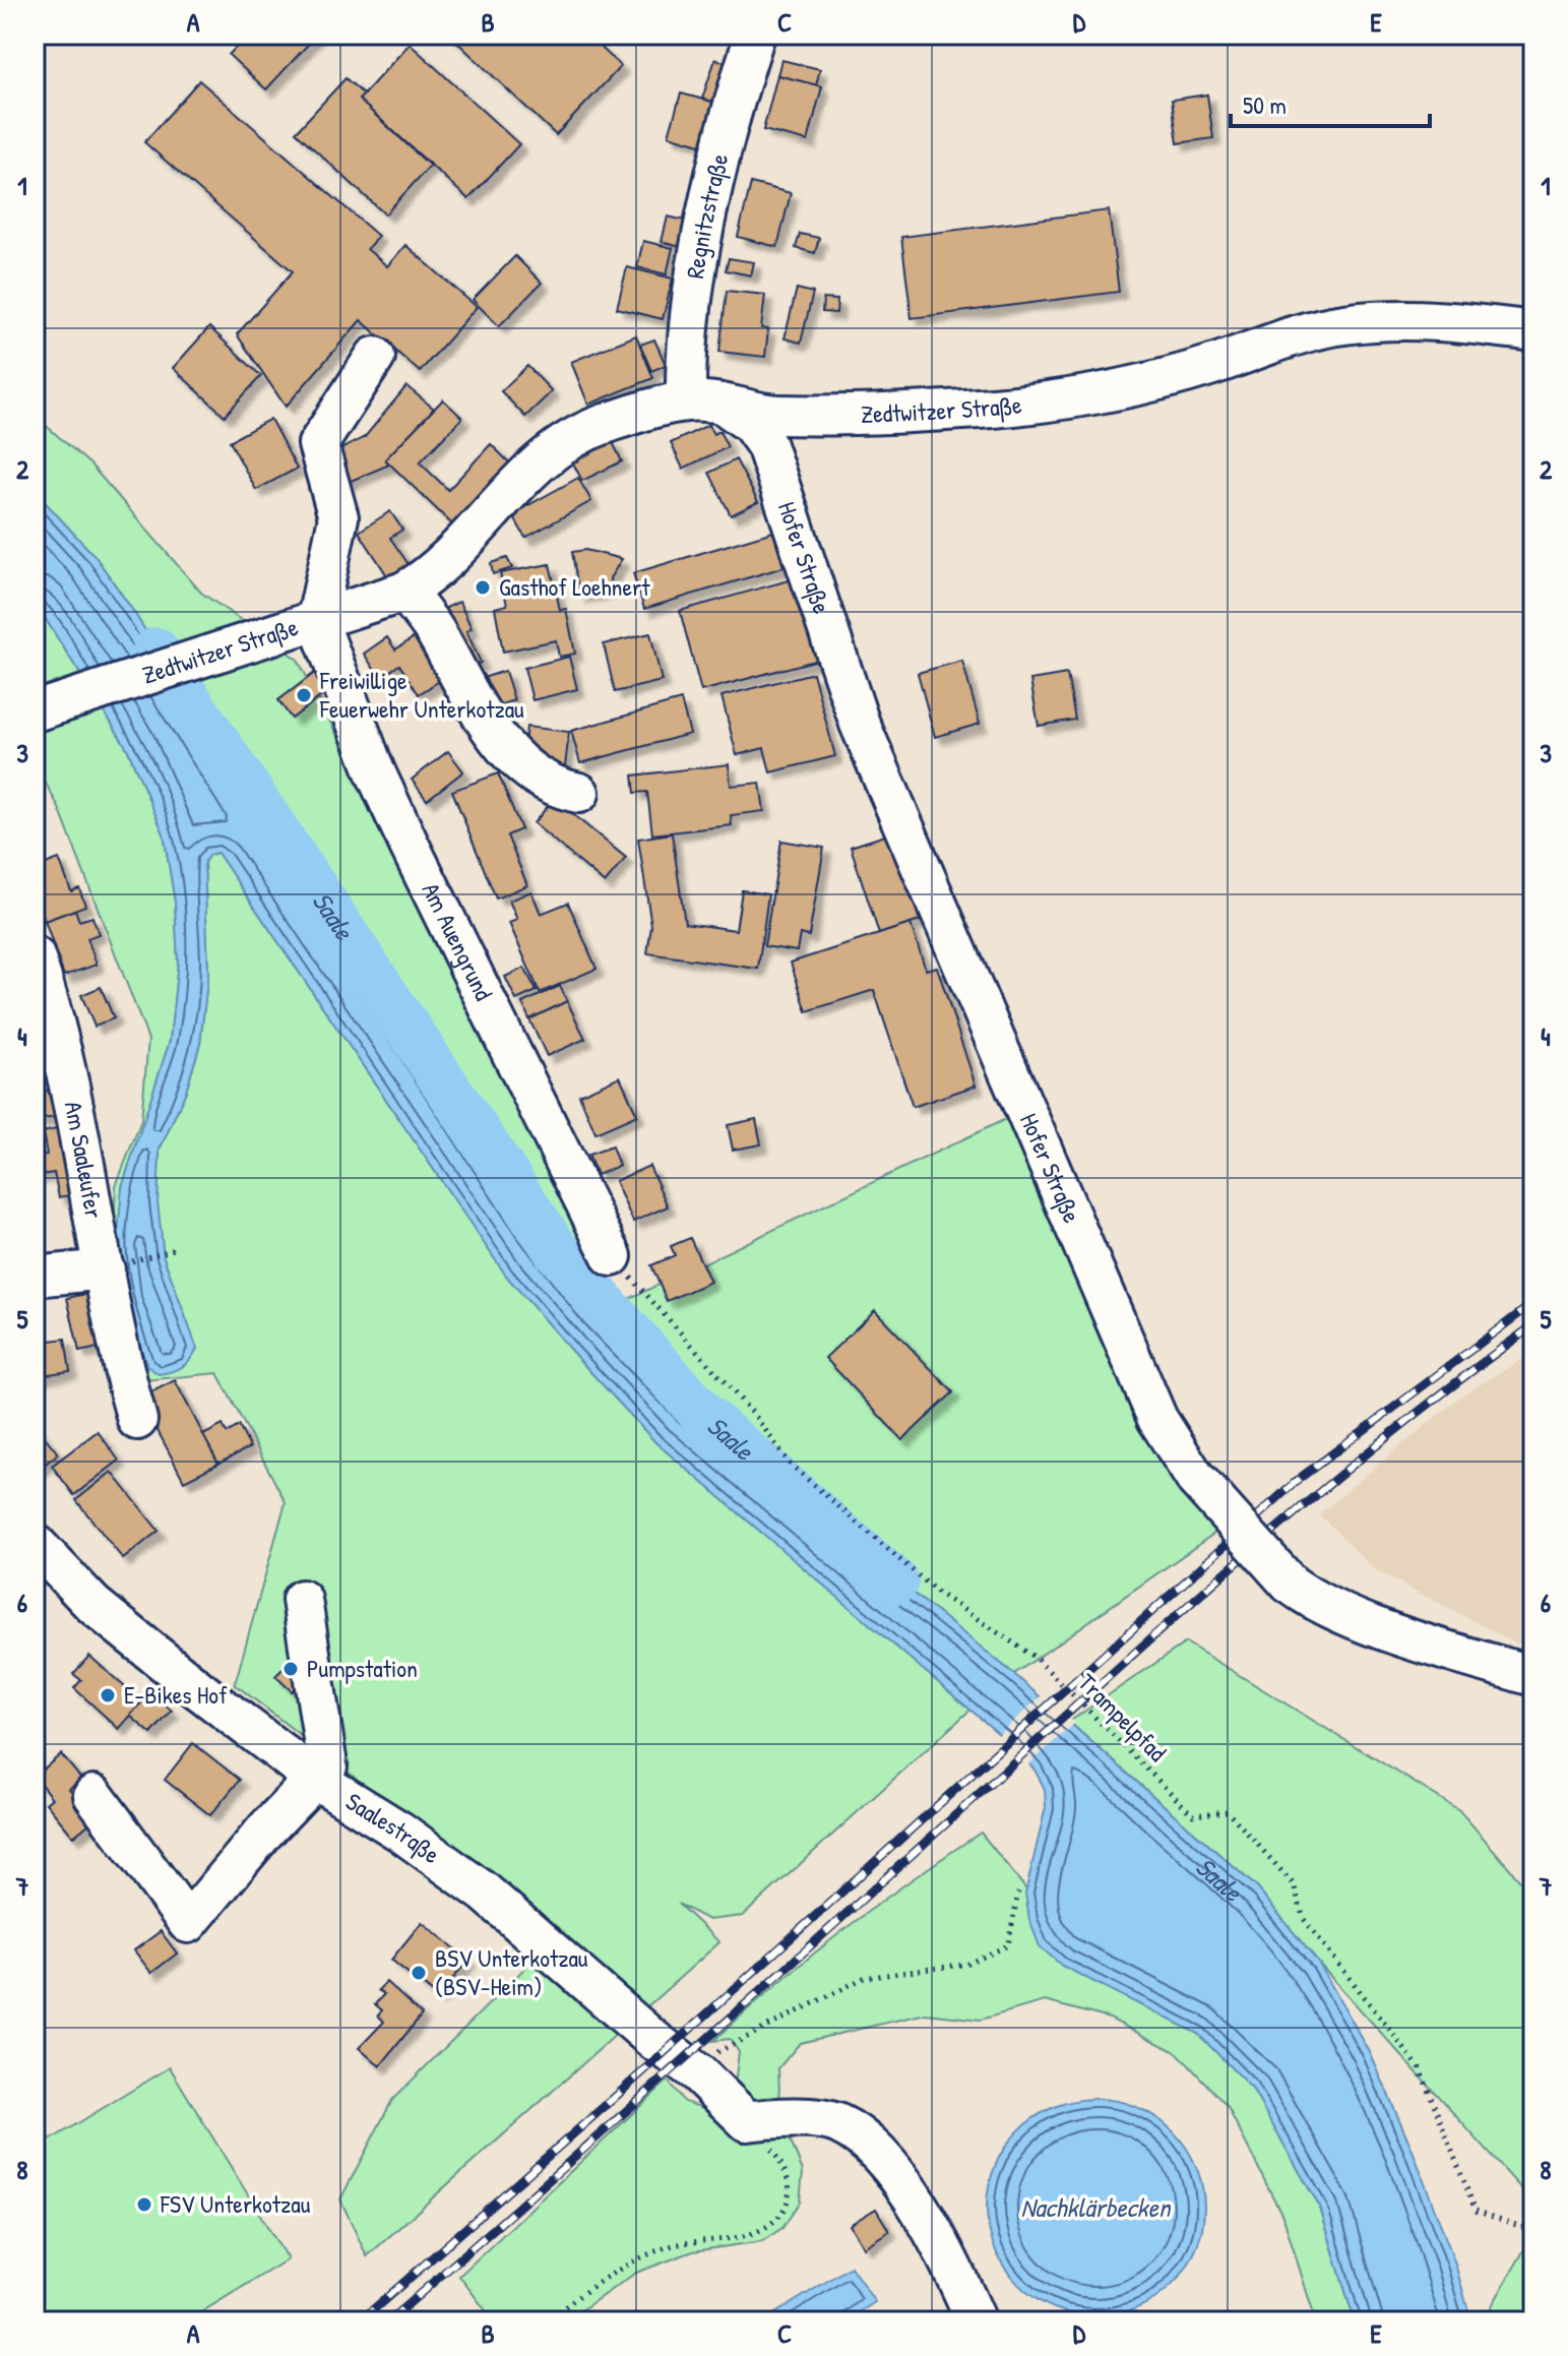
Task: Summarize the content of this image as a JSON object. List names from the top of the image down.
{
  "streets": {
    "street": [
      "Regnitzstraße",
      "Zedtwitzer Straße",
      "Hofer Straße",
      "Am Auengrund",
      "Am Saaleufer",
      "Saalestraße"
    ],
    "path": ["Trampelpfad"]
  },
  "crossings": [
    ["Regnitzstraße", "Zedtwitzer Straße"],
    ["Regnitzstraße", "Hofer Straße"],
    ["Zedtwitzer Straße", "Hofer Straße"],
    ["Zedtwitzer Straße", "Am Auengrund"],
    ["Am Auengrund", "Trampelpfad"]
  ],
  "water": ["Saale", "Nachklärbecken"],
  "places": [
    "Gasthof Loehnert",
    "Freiwillige Feuerwehr Unterkotzau",
    "Pumpstation",
    "E-Bikes Hof",
    "BSV Unterkotzau (BSV-Heim)",
    "FSV Unterkotzau"
  ],
  "scale_bar": "50 m",
  "grid": {
    "columns": [
      "A",
      "B",
      "C",
      "D",
      "E"
    ],
    "rows": [
      "1",
      "2",
      "3",
      "4",
      "5",
      "6",
      "7",
      "8"
    ]
  }
}
